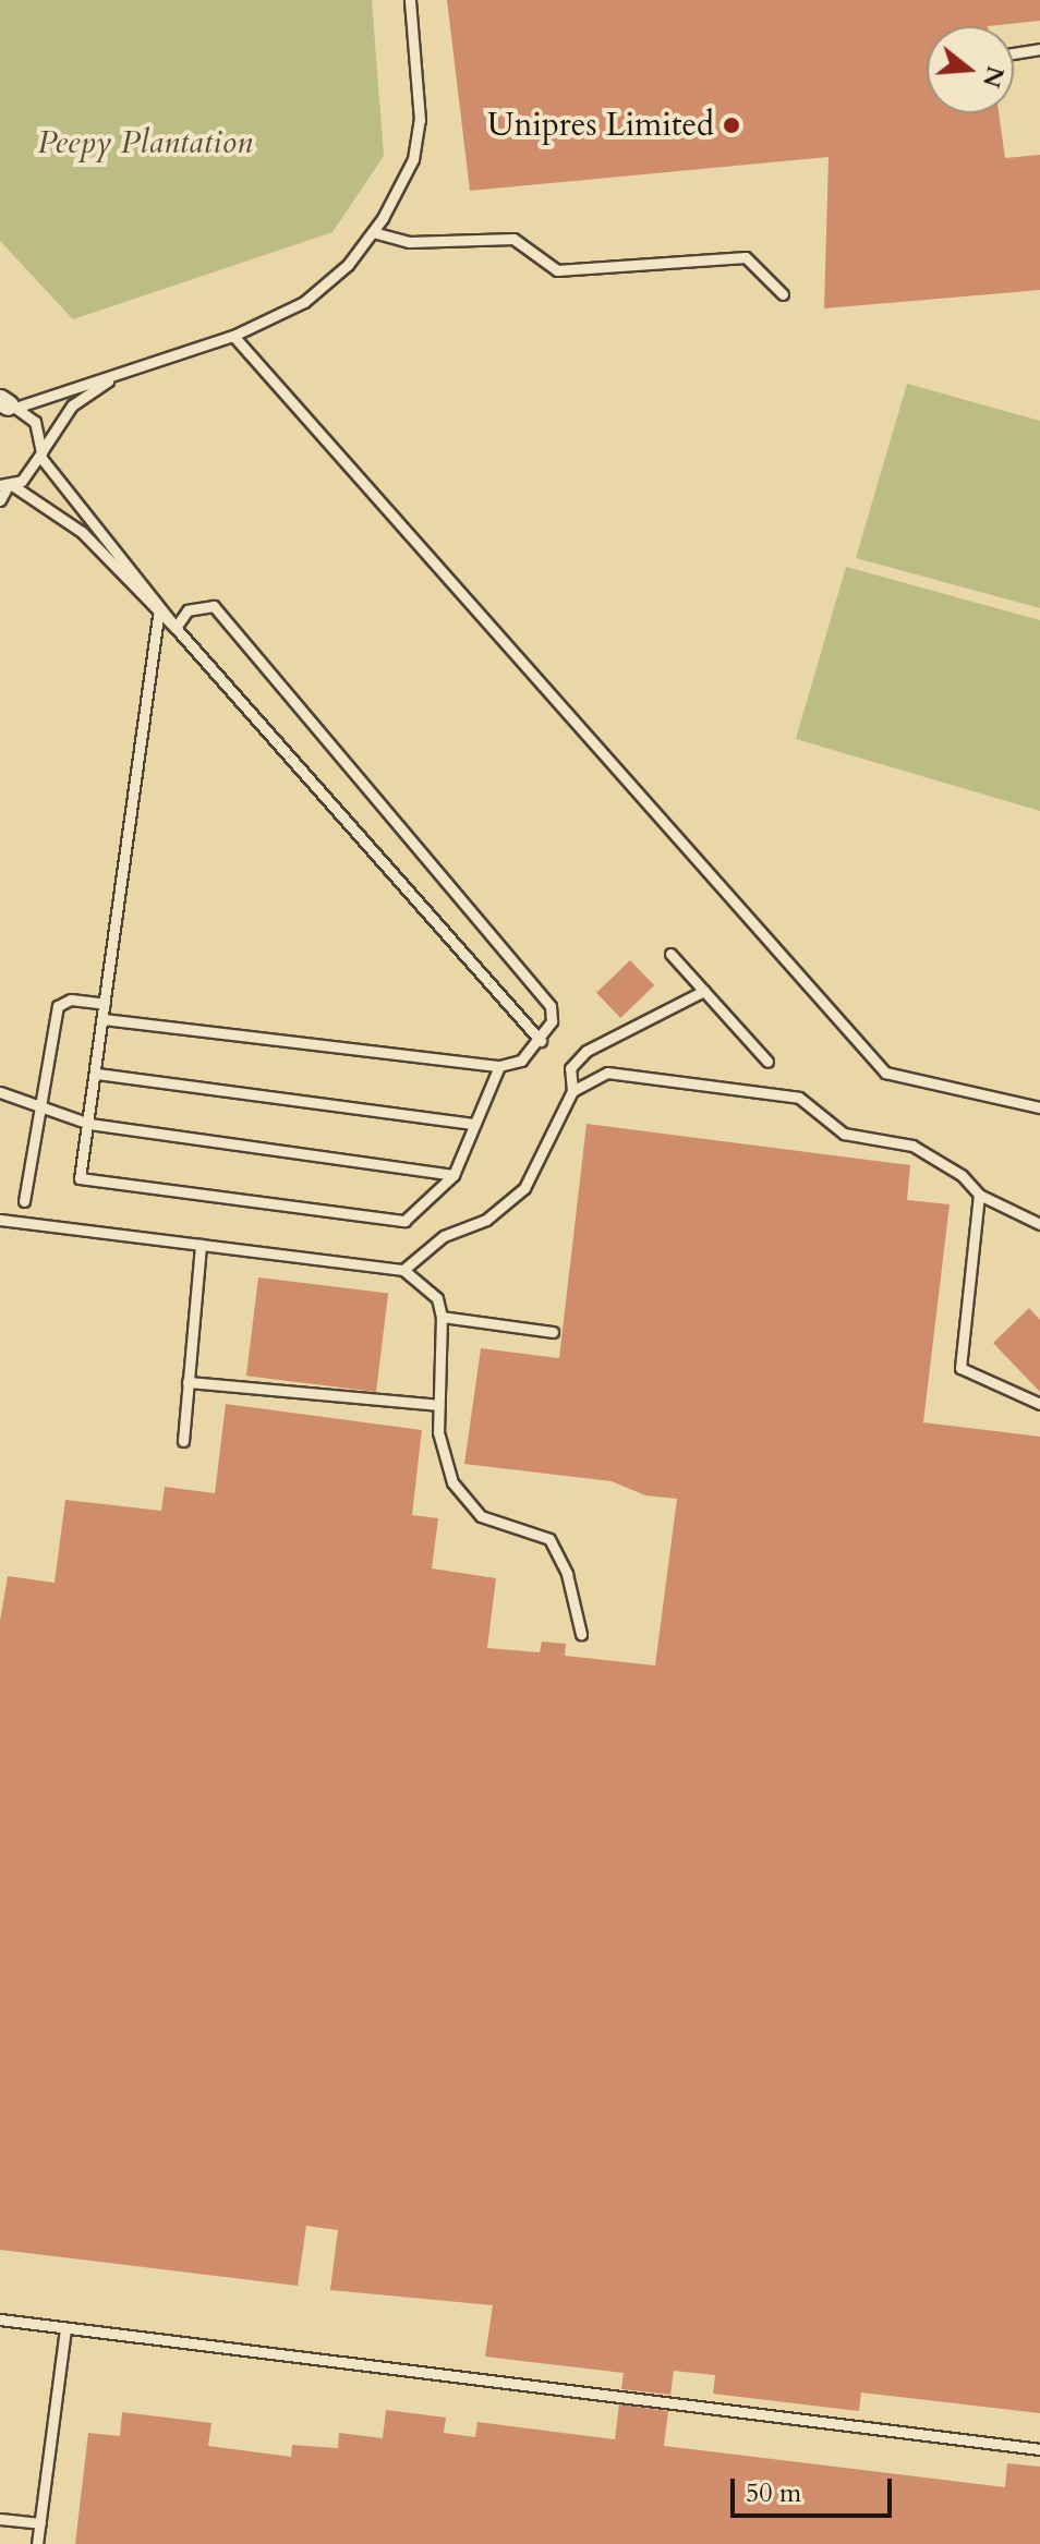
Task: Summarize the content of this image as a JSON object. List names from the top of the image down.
{
  "parks": ["Peepy Plantation"],
  "places": ["Unipres Limited"],
  "scale_bar": "50 m",
  "north": "right"
}
